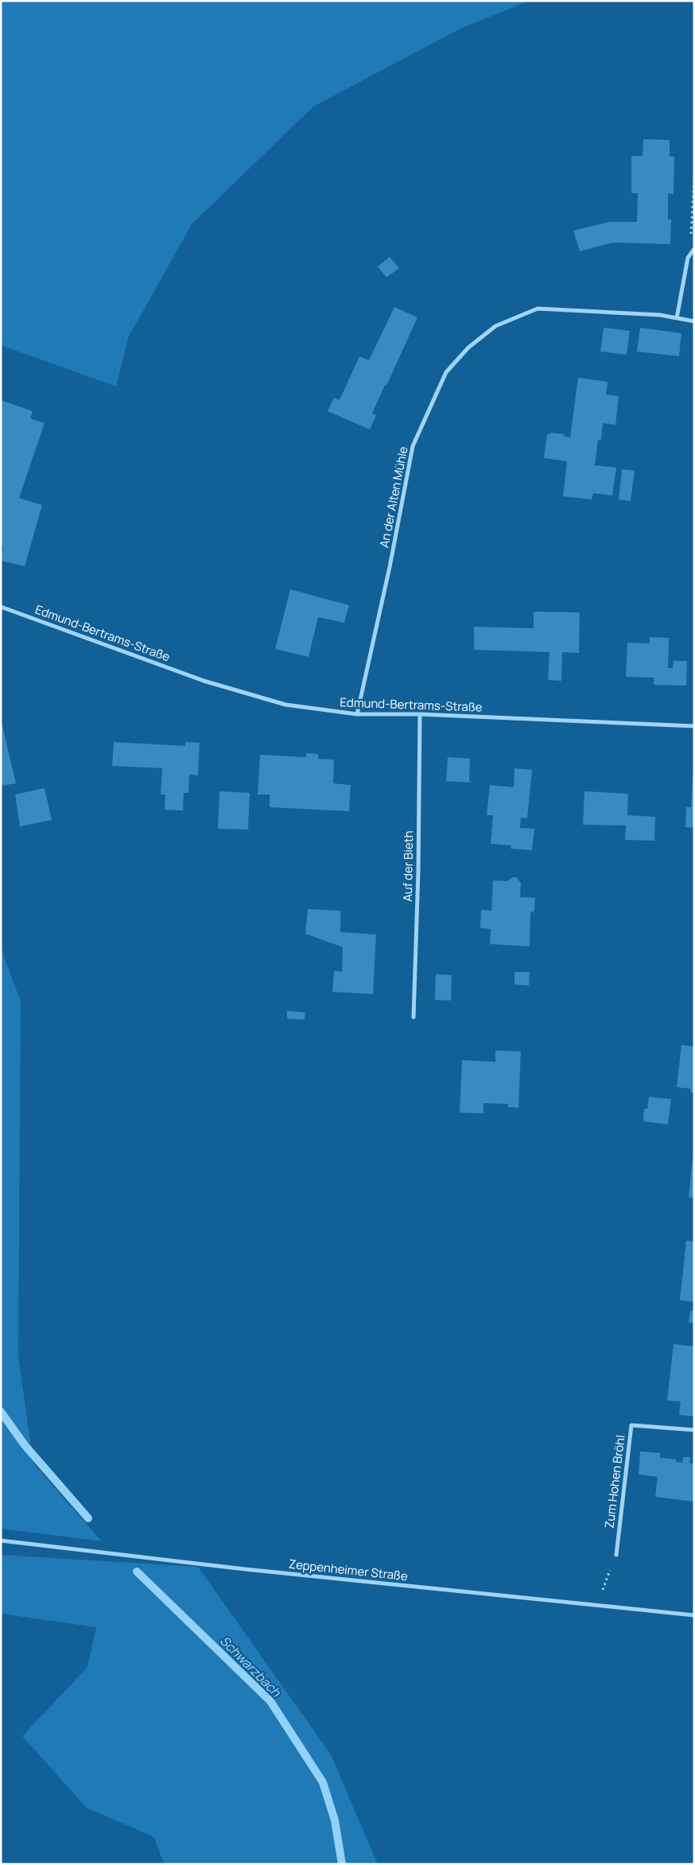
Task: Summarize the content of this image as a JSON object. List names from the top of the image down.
{
  "streets": {
    "street": [
      "An der Alten Mühle",
      "Edmund-Bertrams-Straße",
      "Auf der Bieth",
      "Zum Hohen Bröhl",
      "Zeppenheimer Straße"
    ]
  },
  "crossings": [
    ["An der Alten Mühle", "Edmund-Bertrams-Straße"],
    ["Edmund-Bertrams-Straße", "Auf der Bieth"]
  ],
  "water": ["Schwarzbach"]
}
